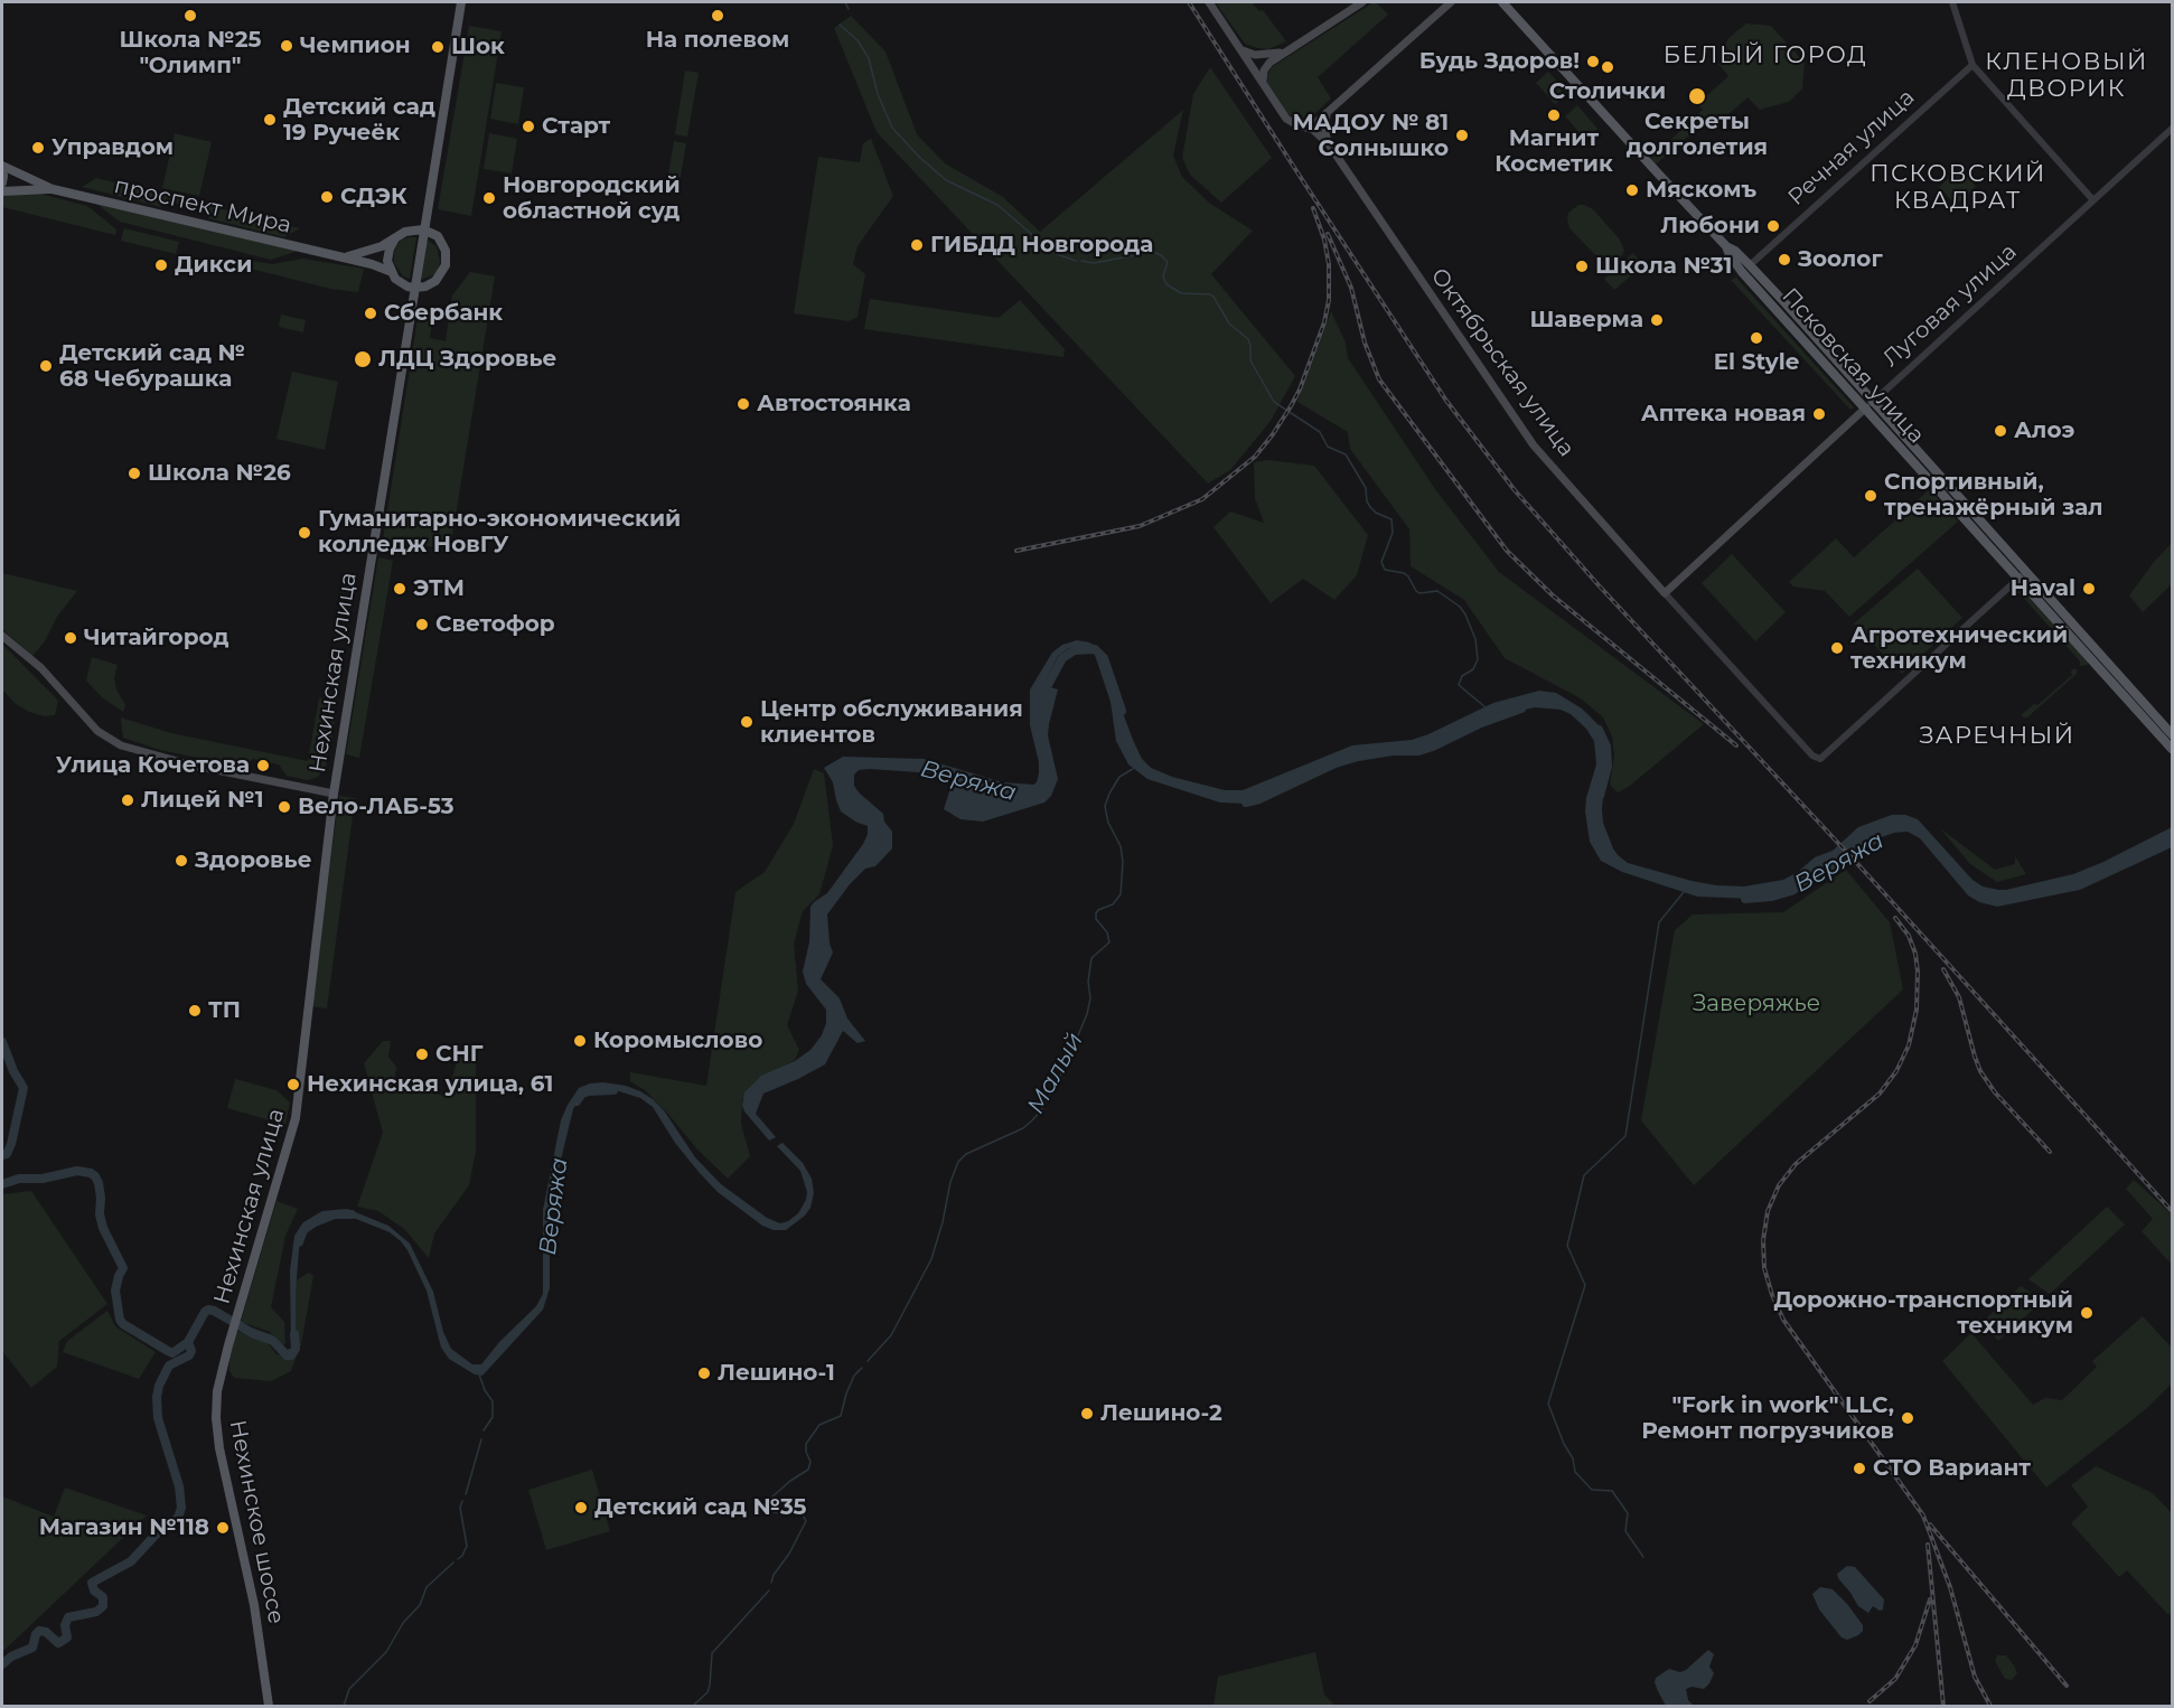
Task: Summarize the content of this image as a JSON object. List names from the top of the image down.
{
  "streets": {
    "main road": [
      "проспект Мира",
      "Луговая улица",
      "Октябрьская улица",
      "Псковская улица",
      "Нехинская улица",
      "Нехинское шоссе"
    ],
    "street": ["Речная улица"]
  },
  "crossings": [
    ["Речная улица", "Псковская улица"],
    ["проспект Мира", "Нехинская улица"],
    ["Луговая улица", "Октябрьская улица"],
    ["Луговая улица", "Псковская улица"],
    ["Октябрьская улица", "Псковская улица"],
    ["Нехинская улица", "Нехинское шоссе"]
  ],
  "districts": [
    "БЕЛЫЙ ГОРОД",
    "КЛЕНОВЫЙ ДВОРИК",
    "ПСКОВСКИЙ КВАДРАТ",
    "ЗАРЕЧНЫЙ"
  ],
  "water": ["Веряжа", "Малый"],
  "parks": ["Заверяжье"],
  "places": [
    "Школа №25 \"Олимп\"",
    "На полевом",
    "Чемпион",
    "Шок",
    "Будь Здоров!",
    "Столички",
    "Секреты долголетия",
    "Магнит Косметик",
    "Детский сад 19 Ручеёк",
    "Старт",
    "МАДОУ № 81 Солнышко",
    "Управдом",
    "Мяскомъ",
    "СДЭК",
    "Новгородский областной суд",
    "Любони",
    "ГИБДД Новгорода",
    "Зоолог",
    "Дикси",
    "Школа №31",
    "Сбербанк",
    "Шаверма",
    "El Style",
    "ЛДЦ Здоровье",
    "Детский сад № 68 Чебурашка",
    "Автостоянка",
    "Аптека новая",
    "Алоэ",
    "Школа №26",
    "Спортивный, тренажёрный зал",
    "Гуманитарно-экономический колледж НовГУ",
    "ЭТМ",
    "Haval",
    "Светофор",
    "Читайгород",
    "Агротехнический техникум",
    "Центр обслуживания клиентов",
    "Улица Кочетова",
    "Лицей №1",
    "Вело-ЛАБ-53",
    "Здоровье",
    "ТП",
    "Коромыслово",
    "СНГ",
    "Нехинская улица, 61",
    "Дорожно-транспортный техникум",
    "Лешино-1",
    "Лешино-2",
    "\"Fork in work\" LLC, Ремонт погрузчиков",
    "СТО Вариант",
    "Детский сад №35",
    "Магазин №118"
  ]
}
